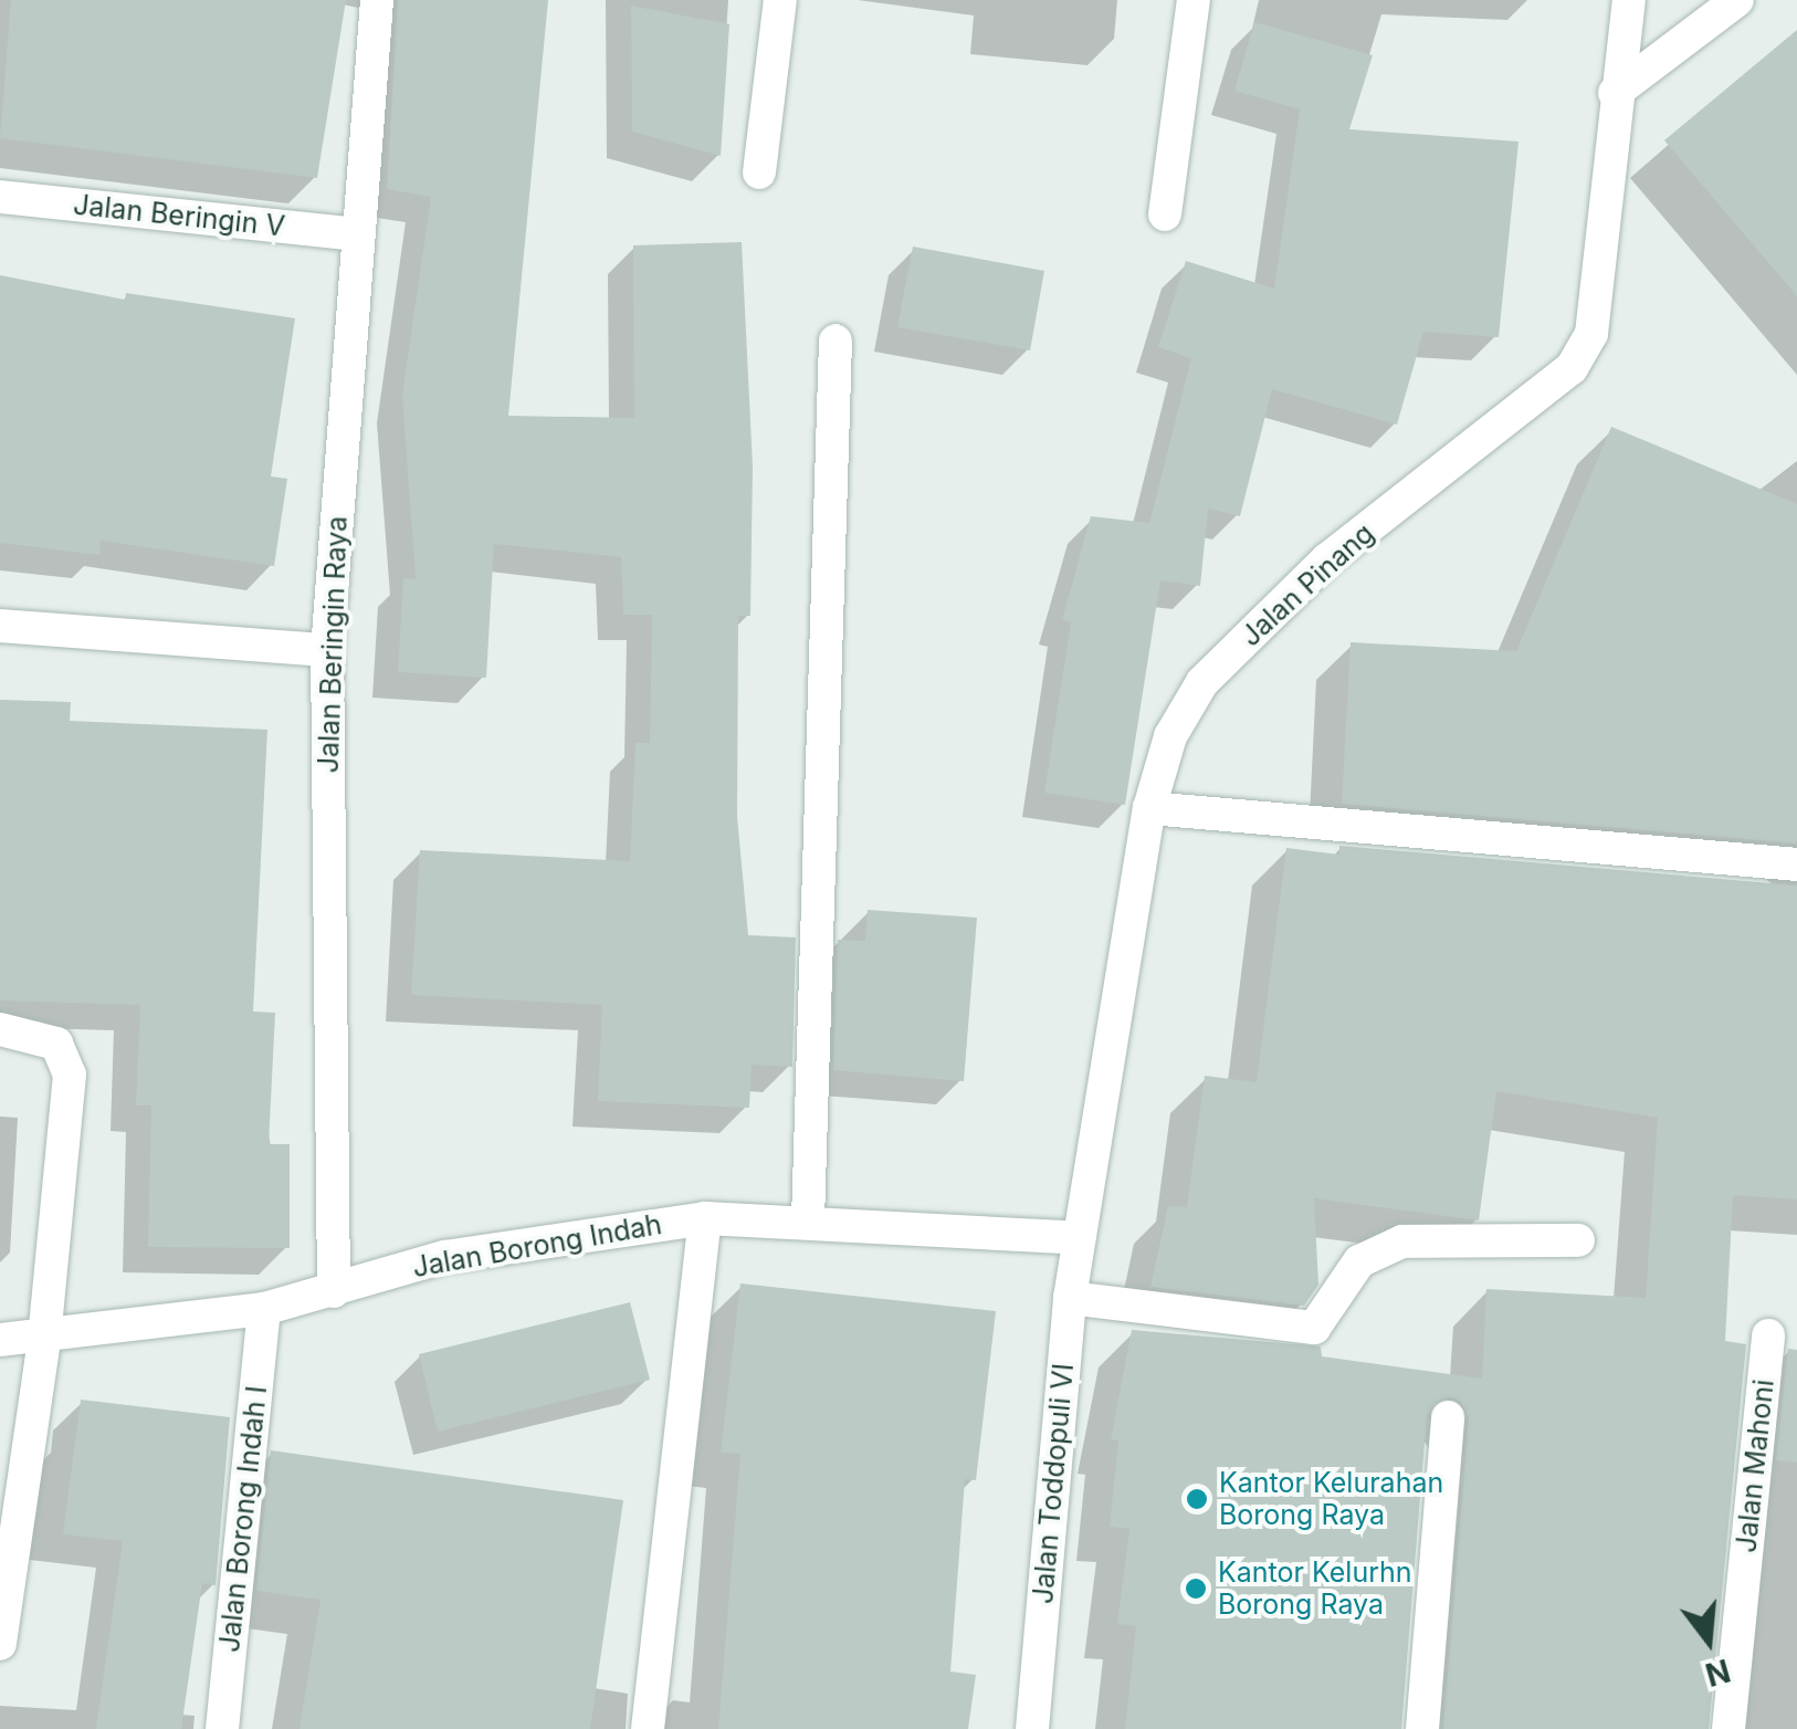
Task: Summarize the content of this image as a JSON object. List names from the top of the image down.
{
  "streets": {
    "street": [
      "Jalan Beringin V",
      "Jalan Pinang",
      "Jalan Beringin Raya",
      "Jalan Borong Indah",
      "Jalan Mahoni",
      "Jalan Toddopuli VI",
      "Jalan Borong Indah I"
    ]
  },
  "crossings": [
    ["Jalan Beringin V", "Jalan Beringin Raya"],
    ["Jalan Pinang", "Jalan Borong Indah"],
    ["Jalan Pinang", "Jalan Toddopuli VI"],
    ["Jalan Beringin Raya", "Jalan Borong Indah"],
    ["Jalan Borong Indah", "Jalan Toddopuli VI"],
    ["Jalan Borong Indah", "Jalan Borong Indah I"]
  ],
  "places": ["Kantor Kelurahan Borong Raya", "Kantor Kelurhn Borong Raya"],
  "north": "bottom"
}
